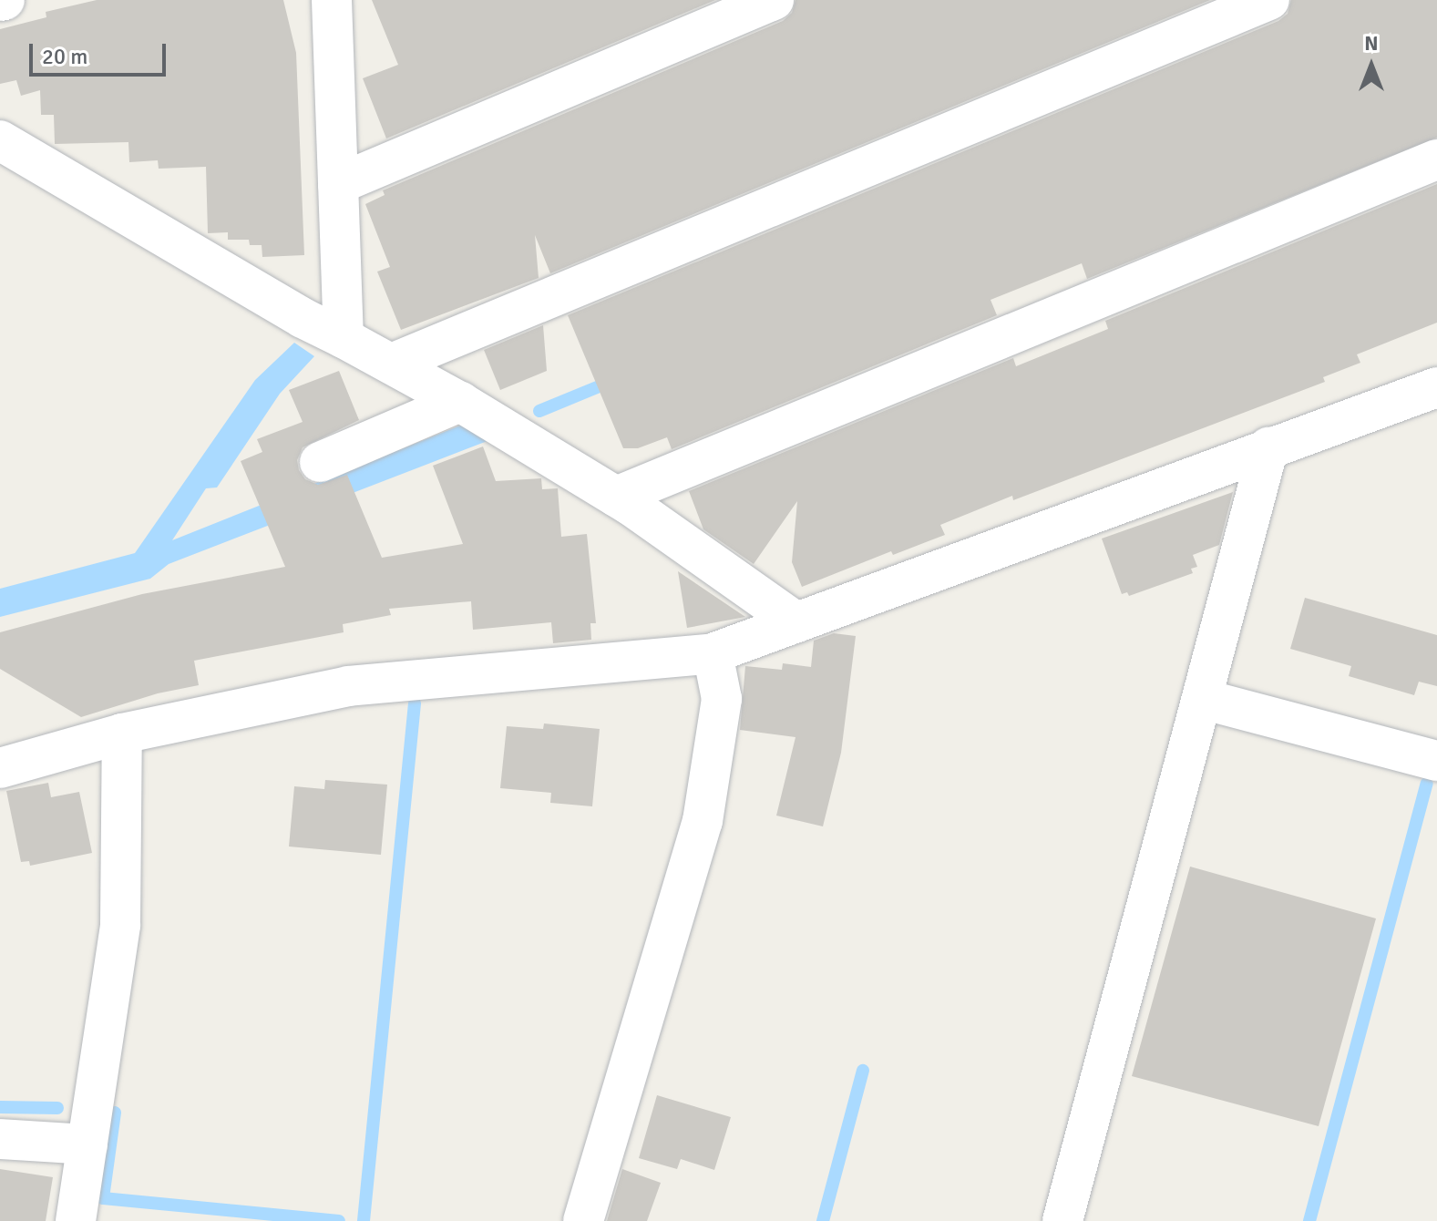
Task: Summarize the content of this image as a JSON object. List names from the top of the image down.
{
  "scale_bar": "20 m",
  "north": "top"
}
